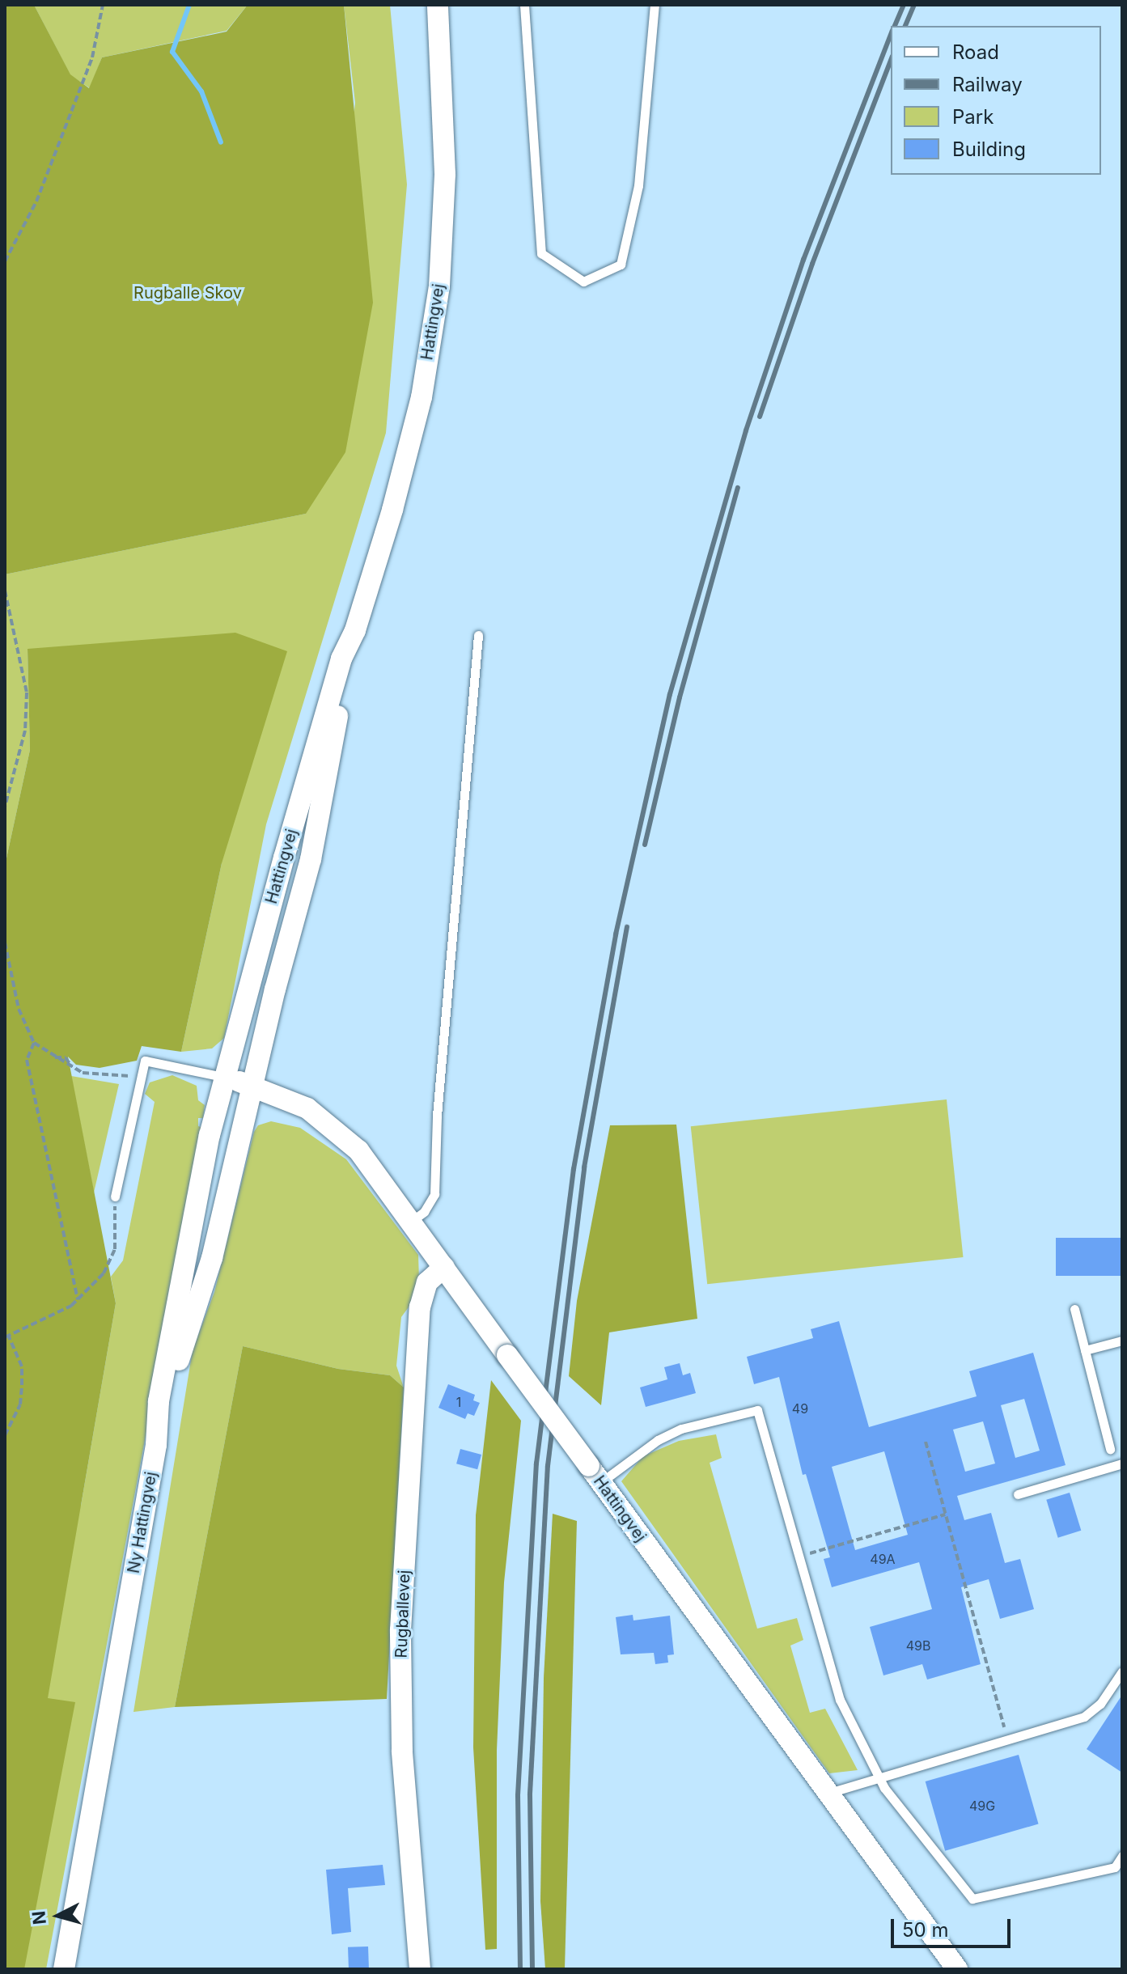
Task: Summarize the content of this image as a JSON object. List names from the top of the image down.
{
  "streets": {
    "street": ["Hattingvej", "Ny Hattingvej", "Rugballevej"]
  },
  "crossings": [
    ["Hattingvej", "Ny Hattingvej"],
    ["Hattingvej", "Rugballevej"]
  ],
  "parks": ["Rugballe Skov"],
  "house_numbers": [
    "1",
    "49",
    "49A",
    "49B",
    "49G"
  ],
  "legend": [
    "Road",
    "Railway",
    "Park",
    "Building"
  ],
  "scale_bar": "50 m",
  "north": "left"
}
